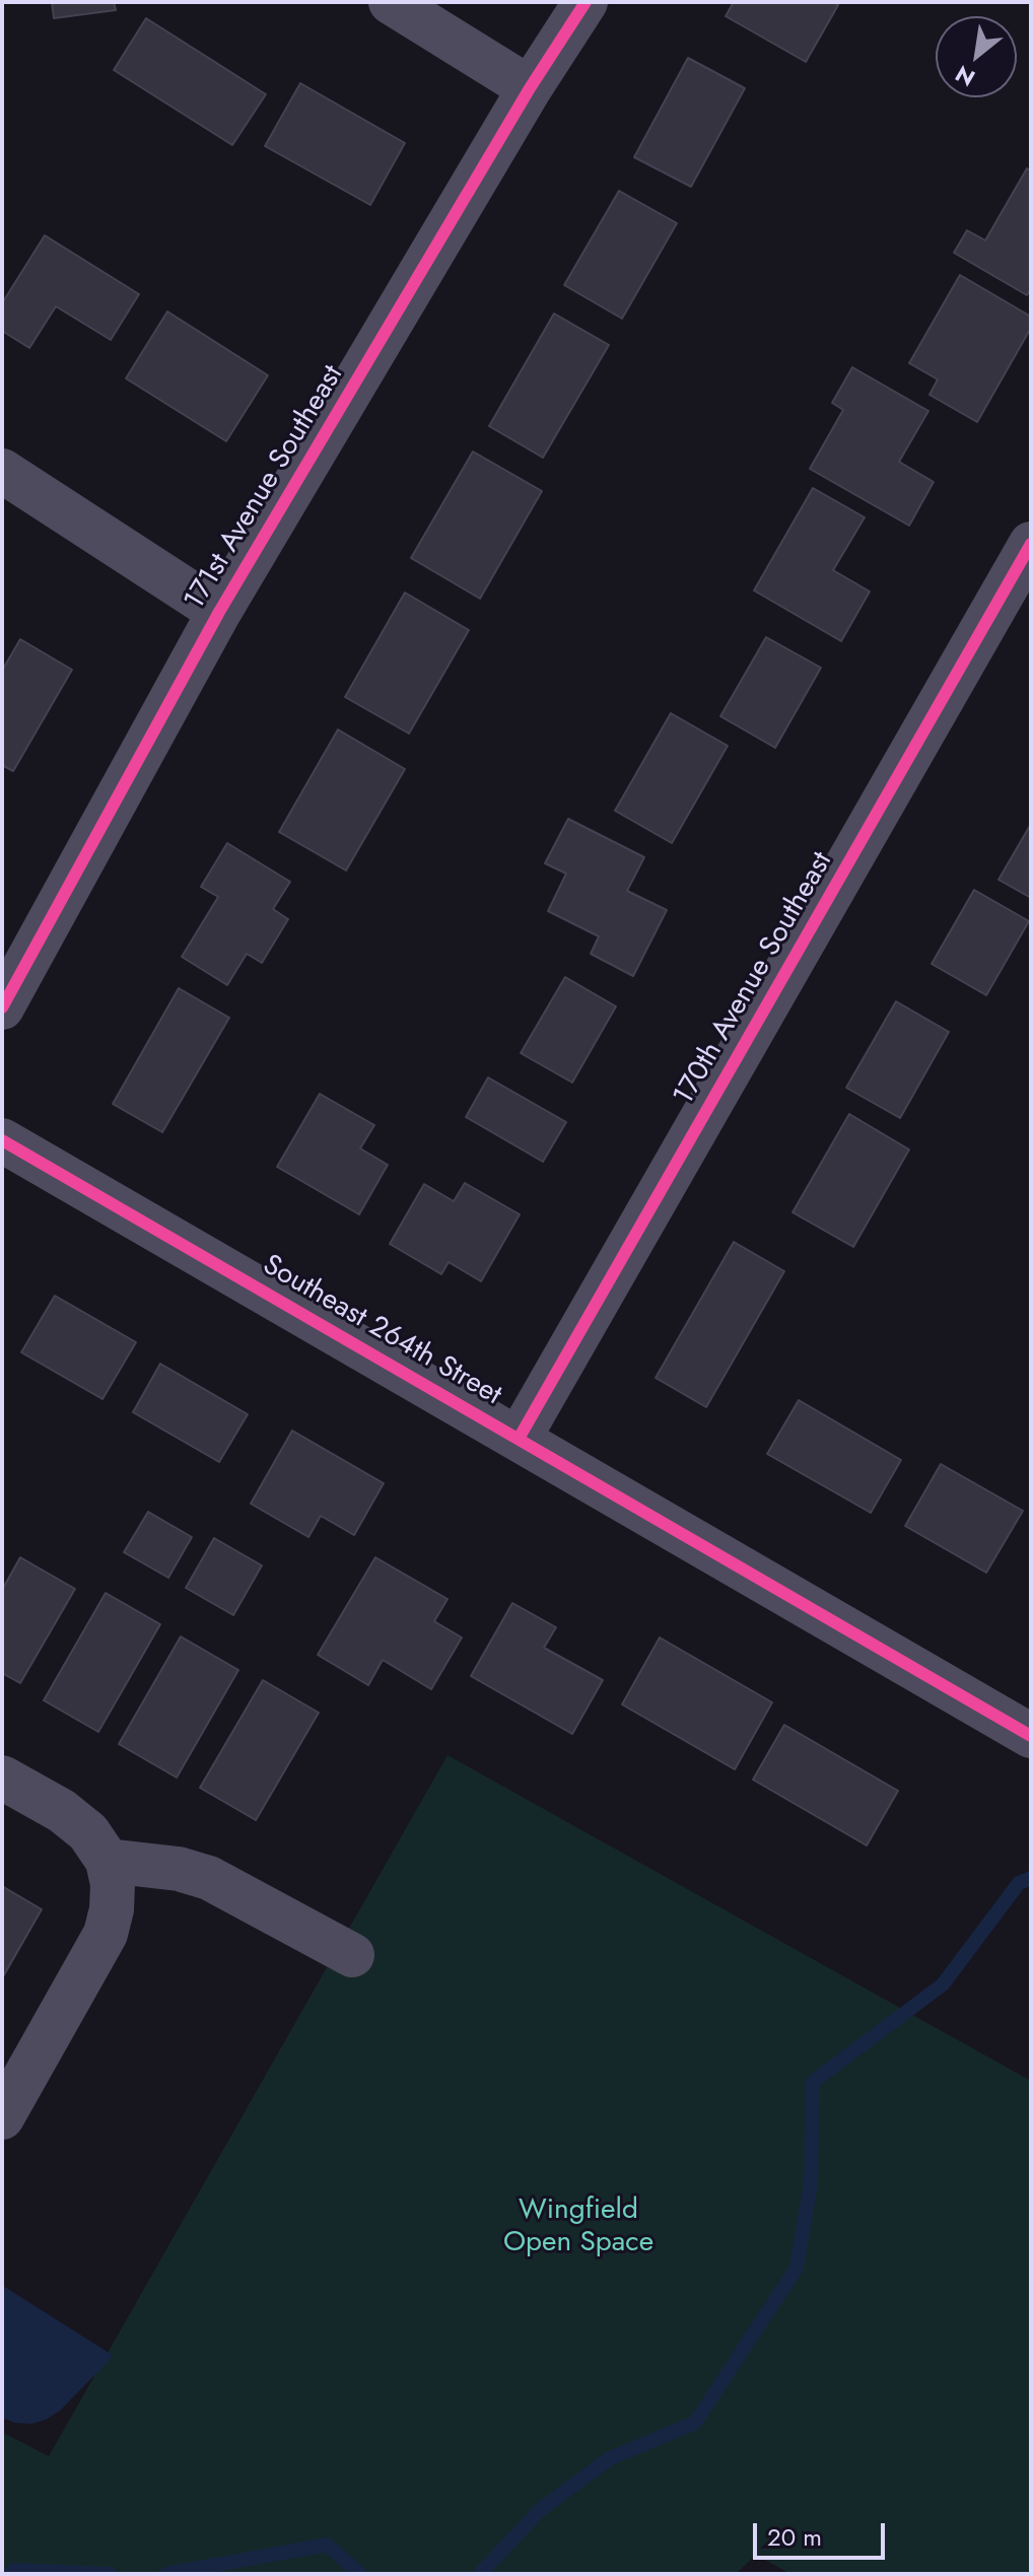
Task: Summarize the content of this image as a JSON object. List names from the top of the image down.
{
  "streets": {
    "street": ["171st Avenue Southeast", "170th Avenue Southeast", "Southeast 264th Street"]
  },
  "crossings": [
    ["170th Avenue Southeast", "Southeast 264th Street"]
  ],
  "parks": ["Wingfield Open Space"],
  "scale_bar": "20 m",
  "north": "bottom left"
}
